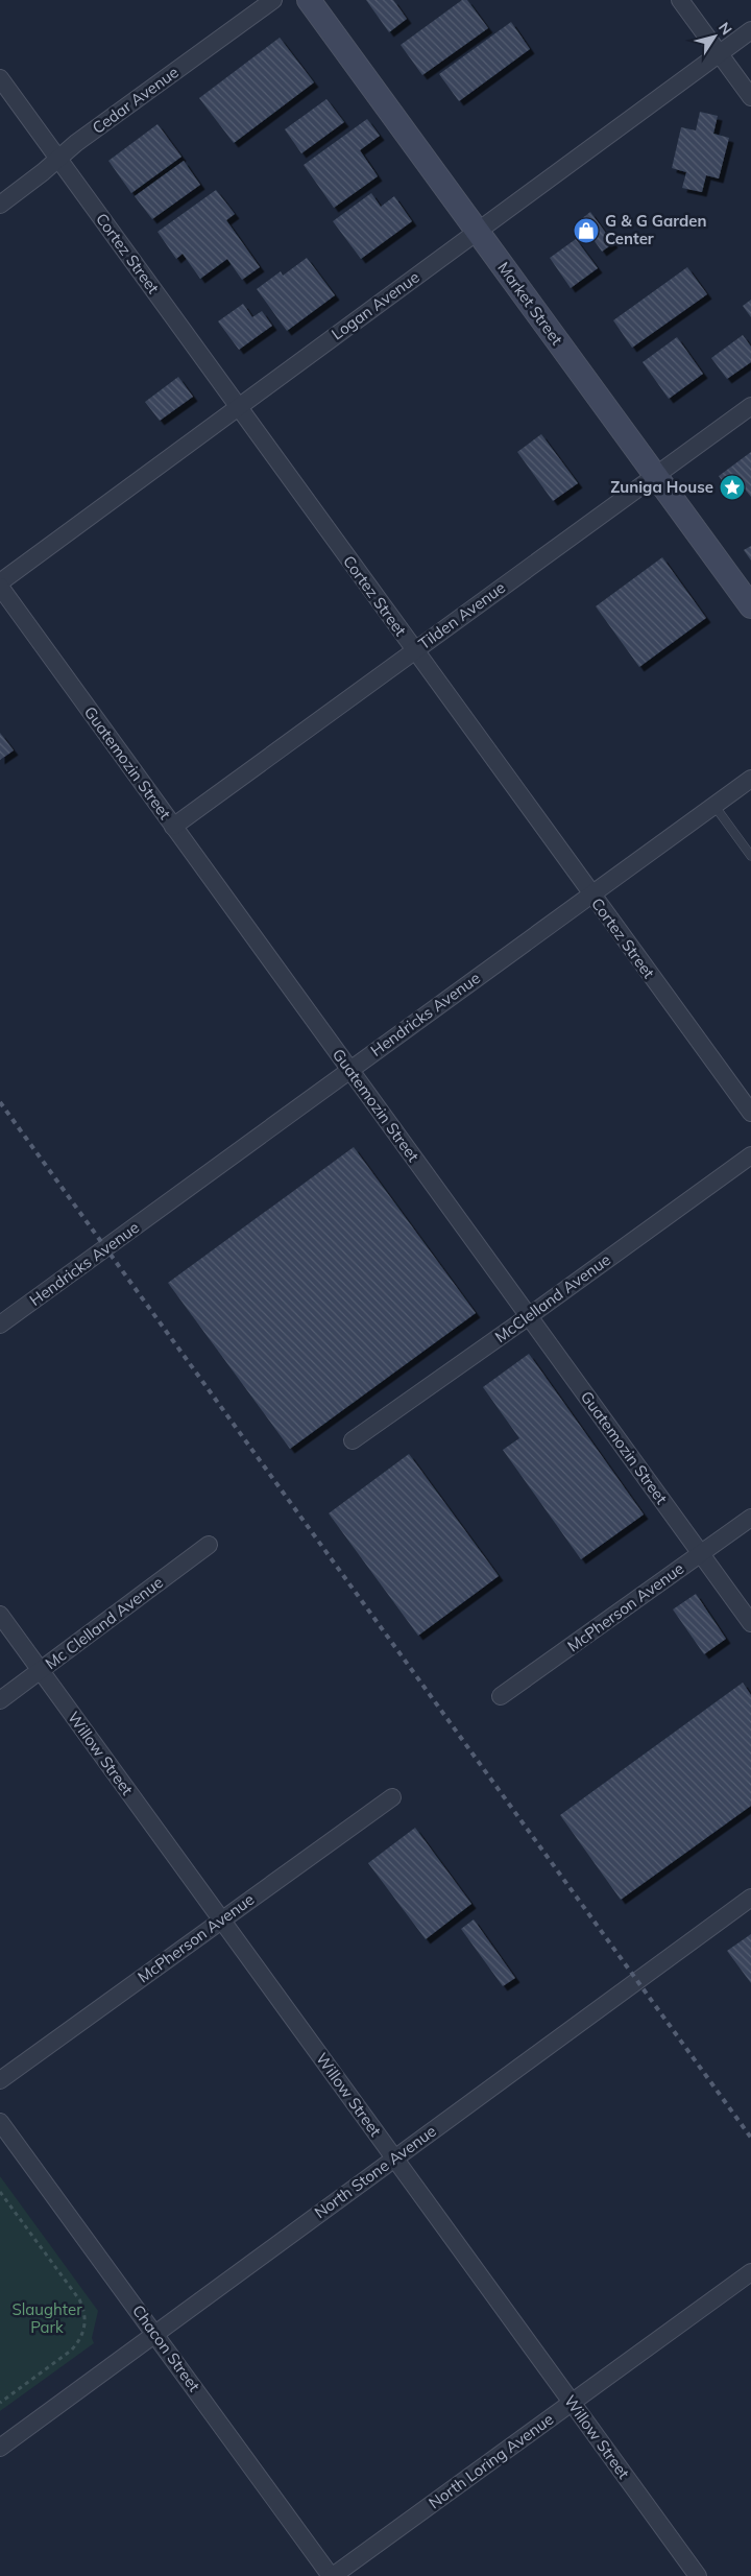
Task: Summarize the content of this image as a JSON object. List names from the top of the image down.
{
  "streets": {
    "street": [
      "Cedar Avenue",
      "Cortez Street",
      "Market Street",
      "Logan Avenue",
      "Tilden Avenue",
      "Guatemozin Street",
      "Hendricks Avenue",
      "McClelland Avenue",
      "McPherson Avenue",
      "Mc Clelland Avenue",
      "Willow Street",
      "North Stone Avenue",
      "Chacon Street",
      "North Loring Avenue"
    ]
  },
  "crossings": [
    ["Cedar Avenue", "Cortez Street"],
    ["Cortez Street", "Logan Avenue"],
    ["Cortez Street", "Tilden Avenue"],
    ["Cortez Street", "Hendricks Avenue"],
    ["Market Street", "Logan Avenue"],
    ["Market Street", "Tilden Avenue"],
    ["Tilden Avenue", "Guatemozin Street"],
    ["Guatemozin Street", "Hendricks Avenue"],
    ["Guatemozin Street", "McClelland Avenue"],
    ["Guatemozin Street", "McPherson Avenue"],
    ["McPherson Avenue", "Willow Street"],
    ["Mc Clelland Avenue", "Willow Street"],
    ["Willow Street", "North Stone Avenue"],
    ["Willow Street", "North Loring Avenue"],
    ["North Stone Avenue", "Chacon Street"],
    ["Chacon Street", "North Loring Avenue"]
  ],
  "parks": ["Slaughter Park"],
  "places": {
    "shop": ["G & G Garden Center"],
    "place": ["Zuniga House"]
  },
  "north": "top right"
}
